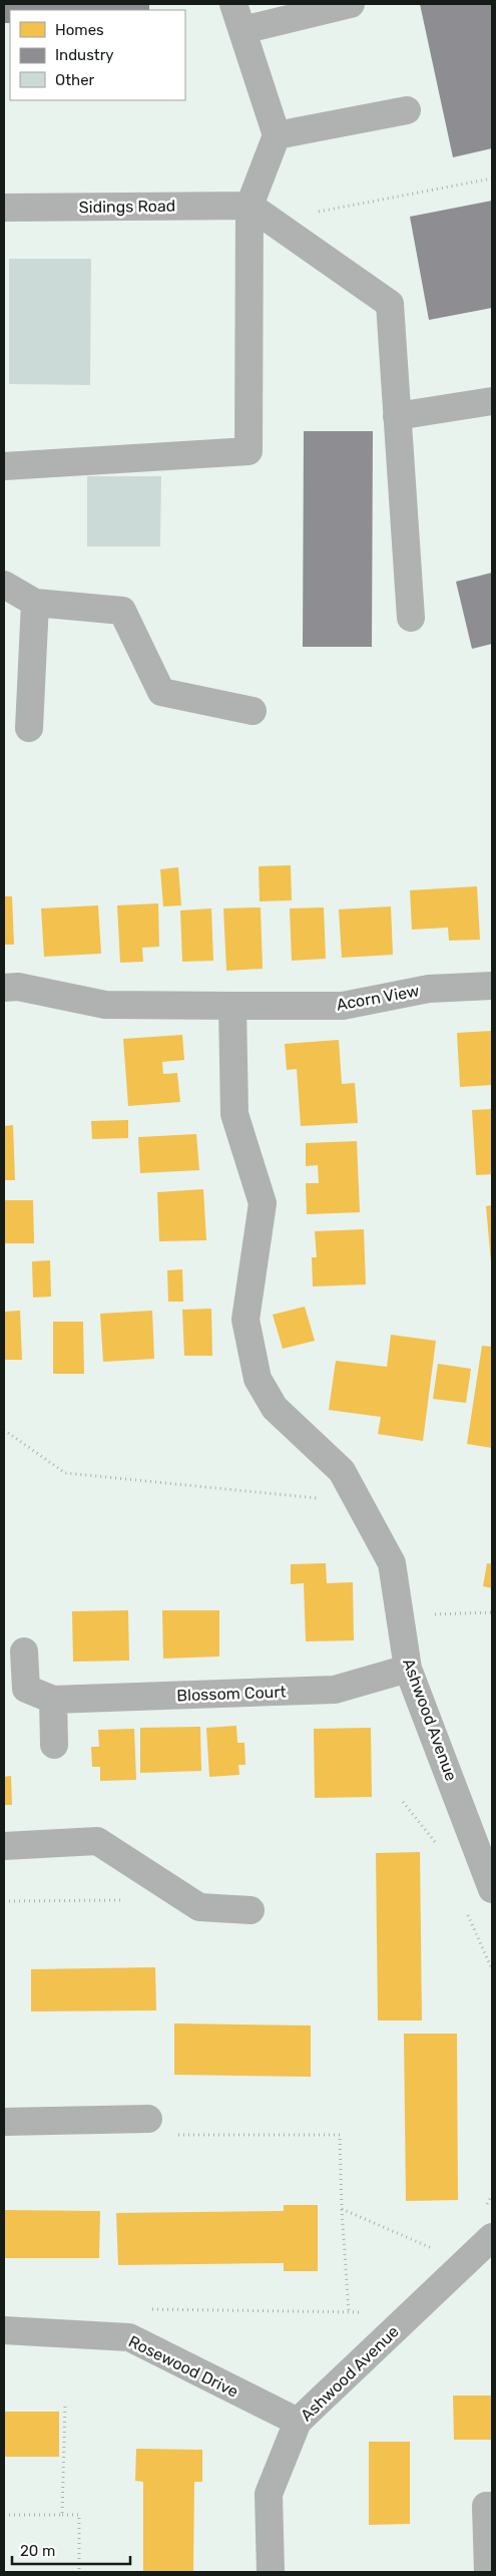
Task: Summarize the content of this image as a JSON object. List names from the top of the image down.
{
  "streets": {
    "street": [
      "Sidings Road",
      "Acorn View",
      "Blossom Court",
      "Ashwood Avenue",
      "Rosewood Drive"
    ]
  },
  "crossings": [
    ["Acorn View", "Ashwood Avenue"],
    ["Blossom Court", "Ashwood Avenue"],
    ["Ashwood Avenue", "Rosewood Drive"]
  ],
  "legend": ["Homes", "Industry", "Other"],
  "scale_bar": "20 m"
}
